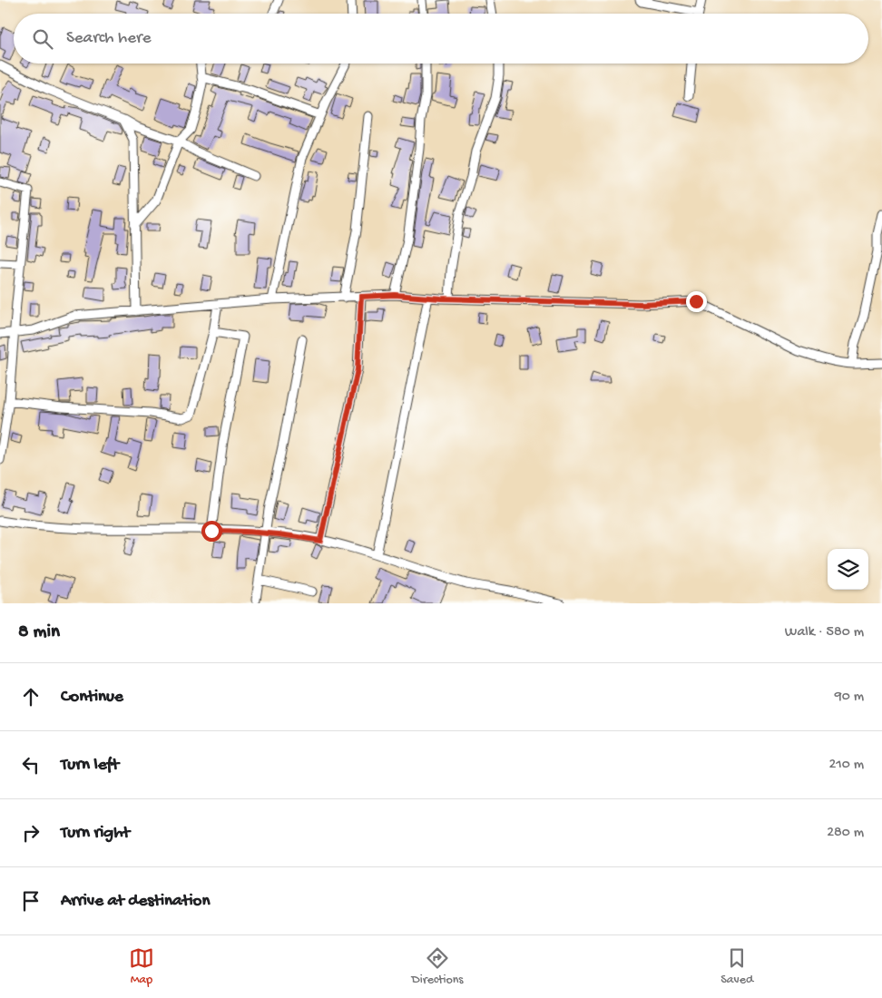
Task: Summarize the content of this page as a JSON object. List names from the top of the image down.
{
  "page": {
    "search": "Search here",
    "heading": ["8 min", "Walk · 580 m"],
    "list": [
      ["Continue", "90 m"],
      ["Turn left", "210 m"],
      ["Turn right", "280 m"],
      "Arrive at destination"
    ],
    "nav": ["Map", "Directions", "Saved"]
  }
}
